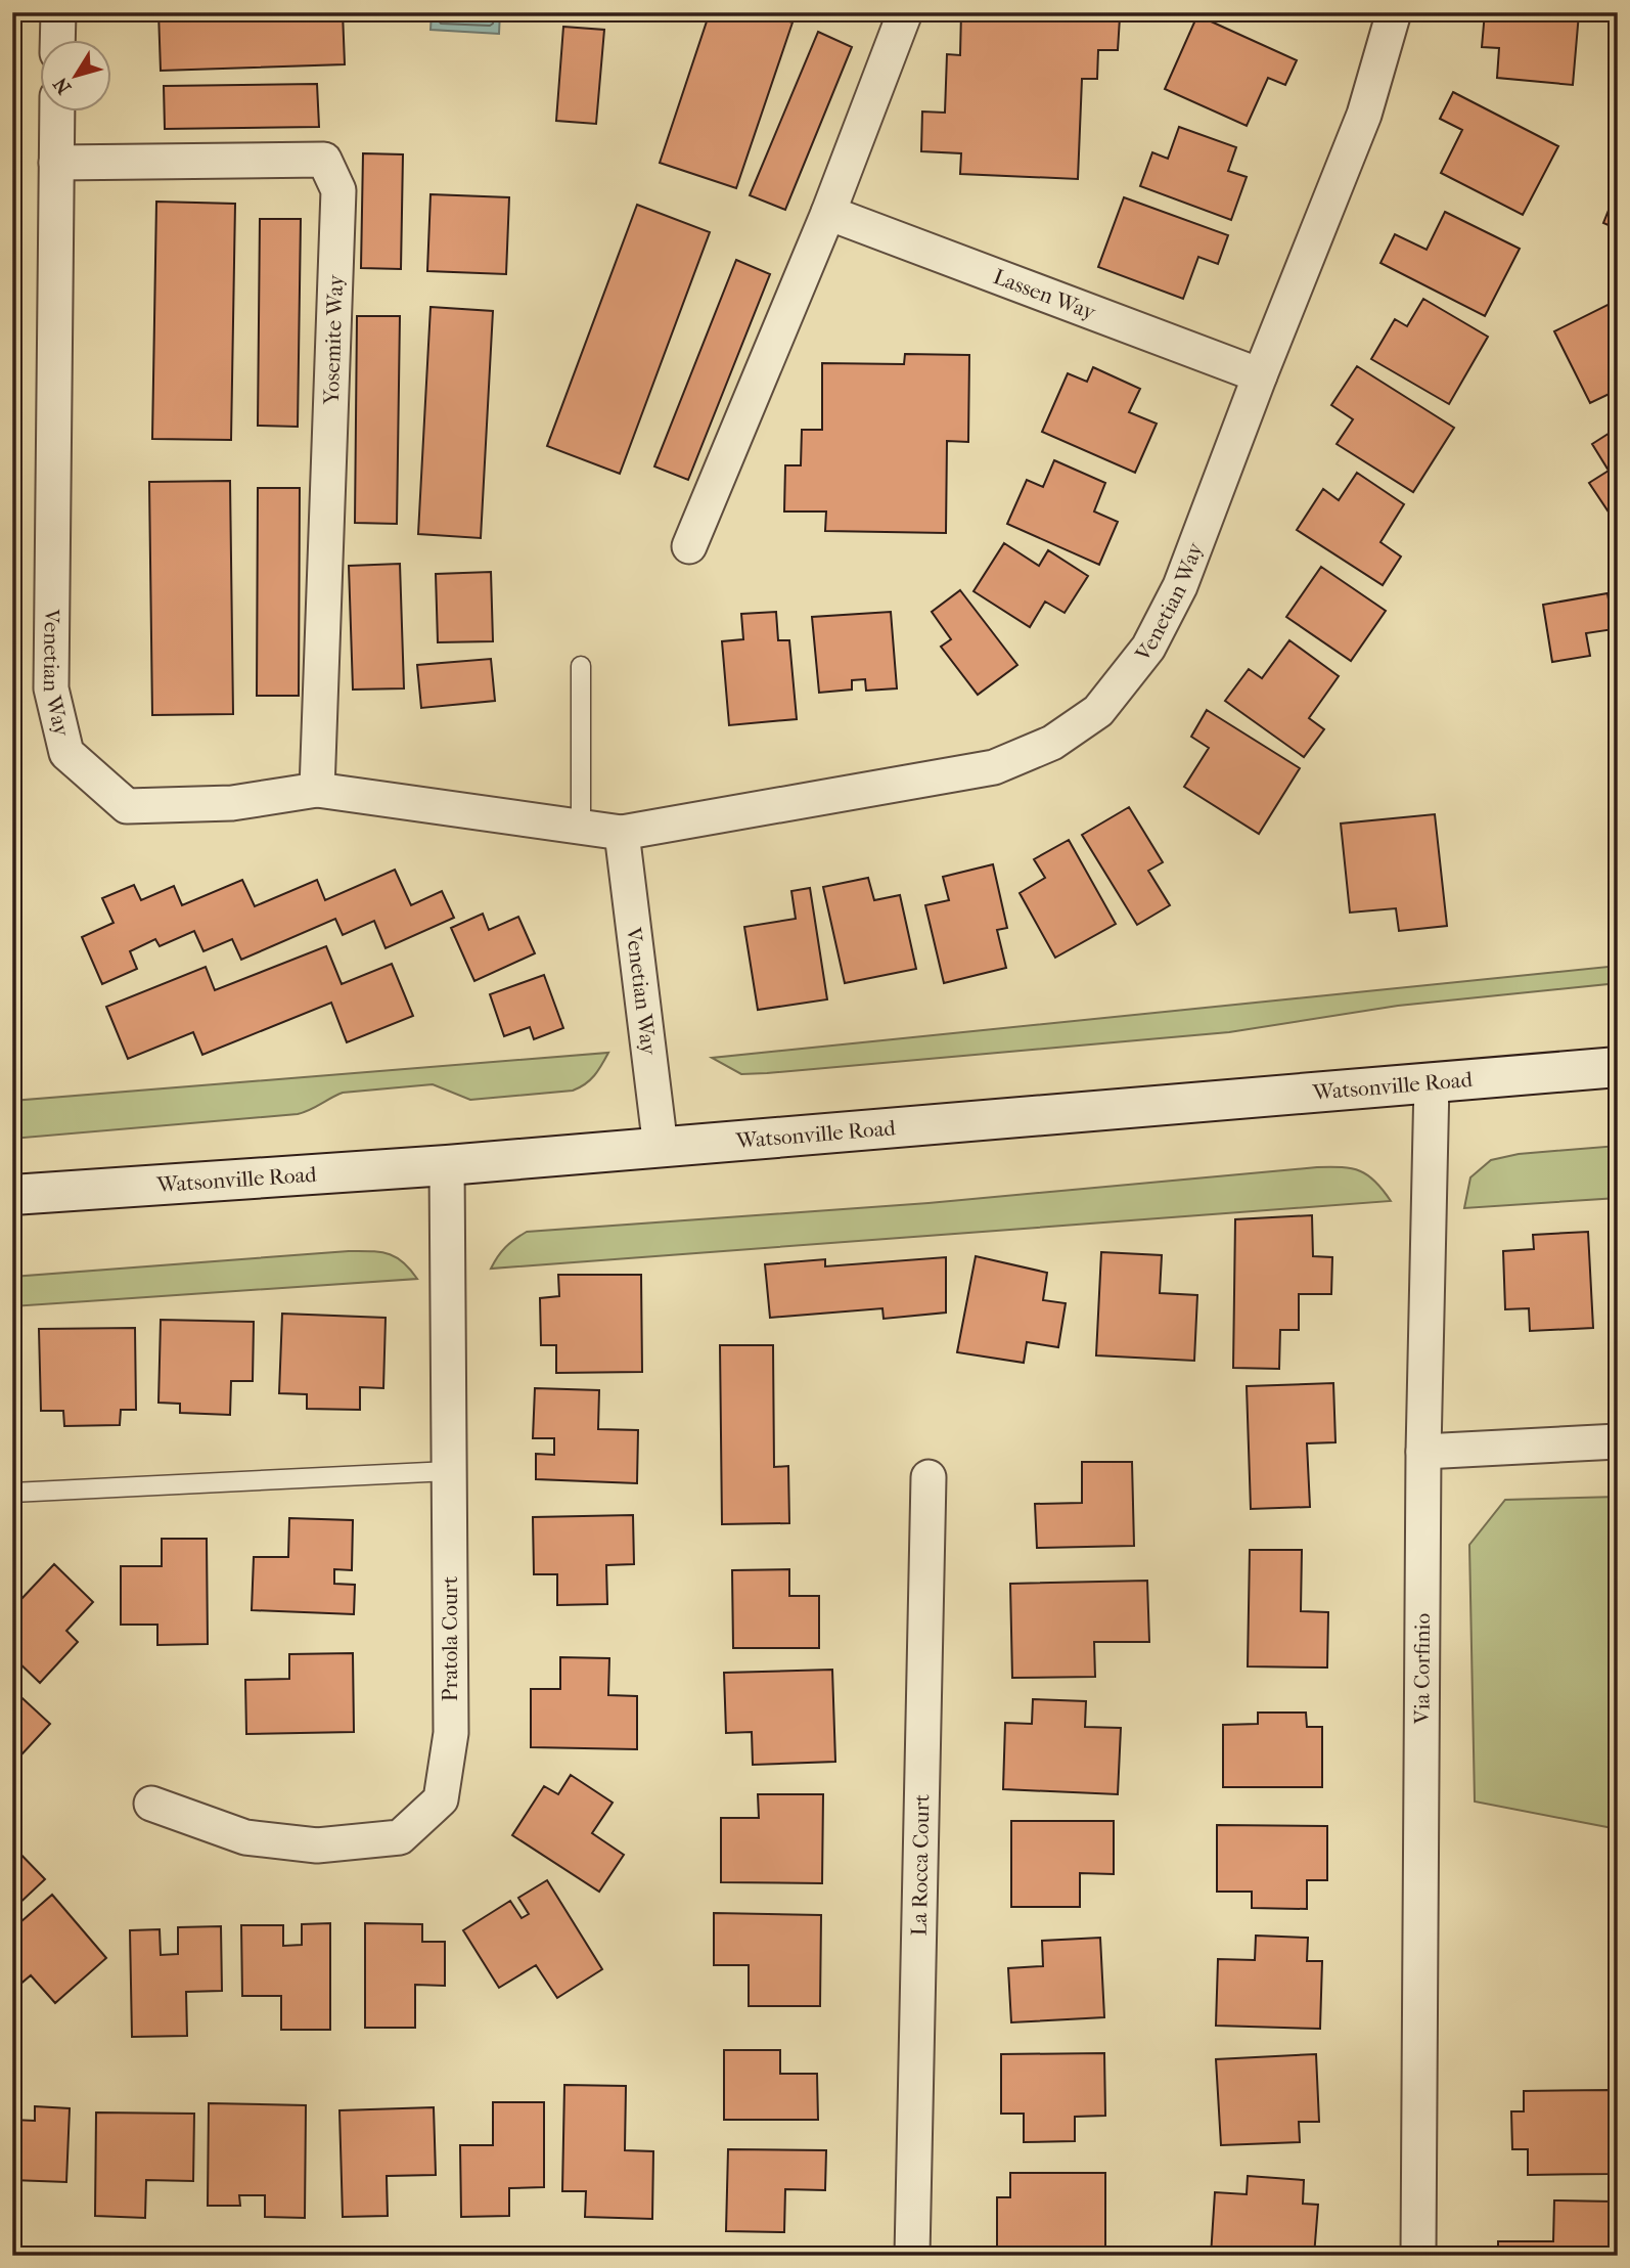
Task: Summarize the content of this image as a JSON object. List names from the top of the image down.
{
  "streets": {
    "main road": ["Watsonville Road"],
    "street": [
      "Lassen Way",
      "Yosemite Way",
      "Venetian Way",
      "Pratola Court",
      "Via Corfinio",
      "La Rocca Court"
    ]
  },
  "crossings": [
    ["Lassen Way", "Venetian Way"],
    ["Yosemite Way", "Venetian Way"],
    ["Venetian Way", "Watsonville Road"],
    ["Watsonville Road", "Pratola Court"],
    ["Watsonville Road", "Via Corfinio"]
  ],
  "north": "bottom left"
}
